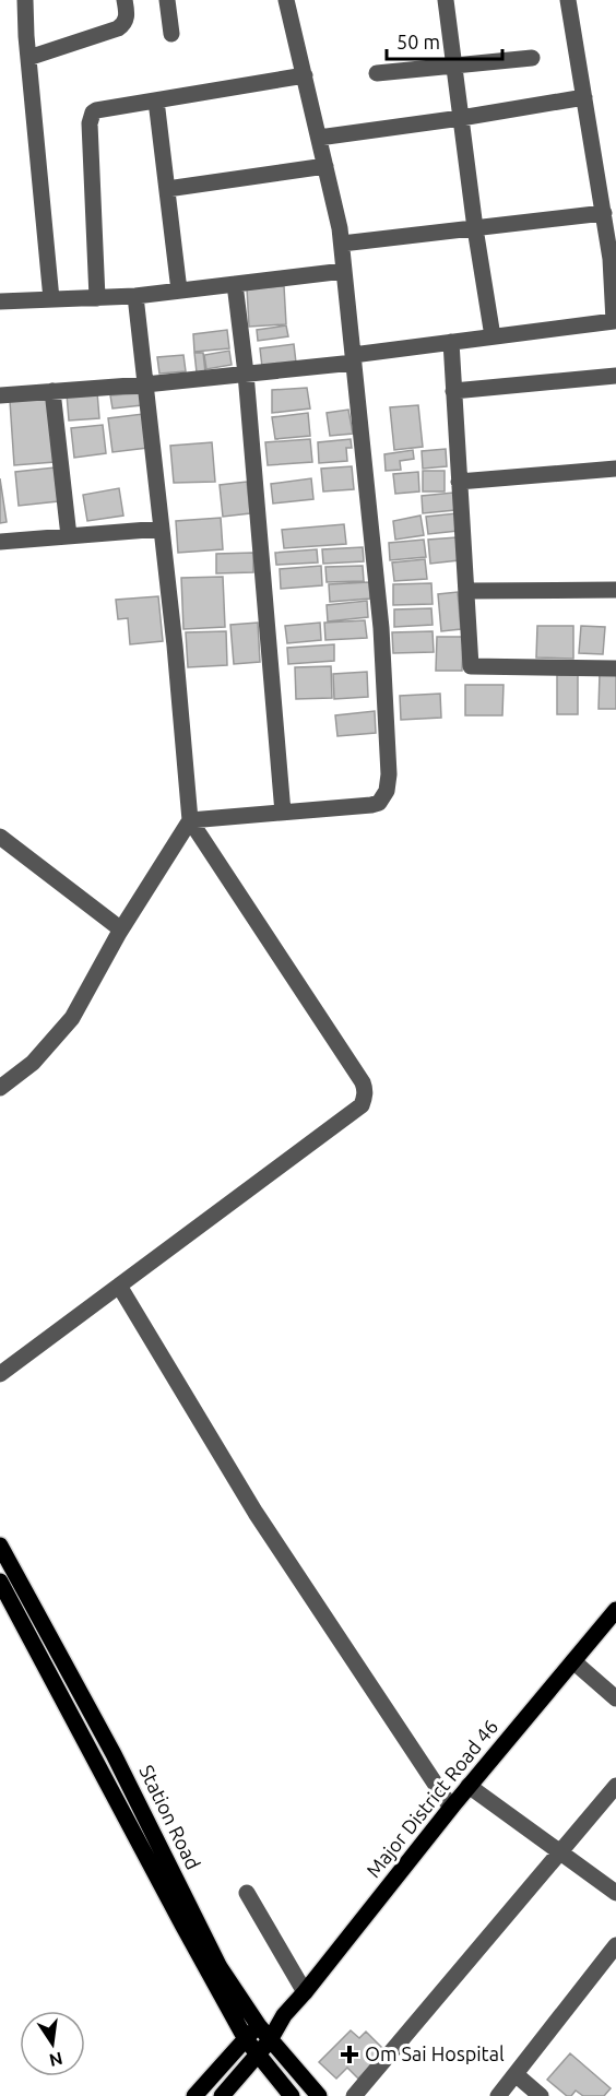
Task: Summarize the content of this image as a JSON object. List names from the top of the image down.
{
  "streets": {
    "main road": ["Major District Road 46", "Station Road"]
  },
  "crossings": [
    ["Major District Road 46", "Station Road"]
  ],
  "places": {
    "health": ["Om Sai Hospital"]
  },
  "scale_bar": "50 m",
  "north": "bottom"
}
